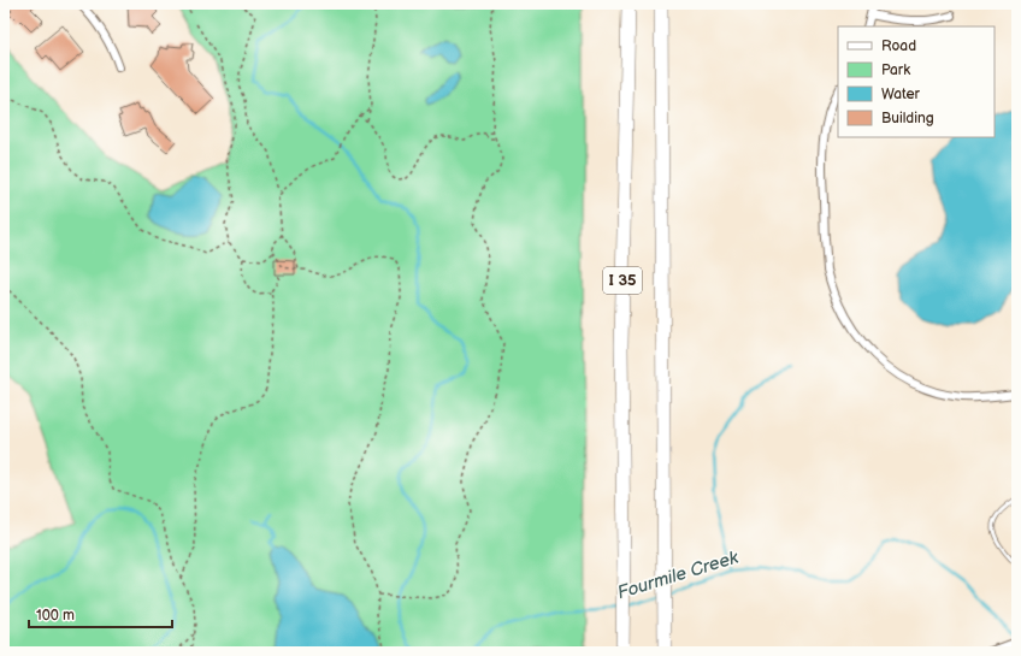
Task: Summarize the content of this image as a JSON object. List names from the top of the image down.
{
  "streets": {
    "highway": ["I 35"]
  },
  "water": ["Fourmile Creek"],
  "legend": [
    "Road",
    "Park",
    "Water",
    "Building"
  ],
  "scale_bar": "100 m"
}
